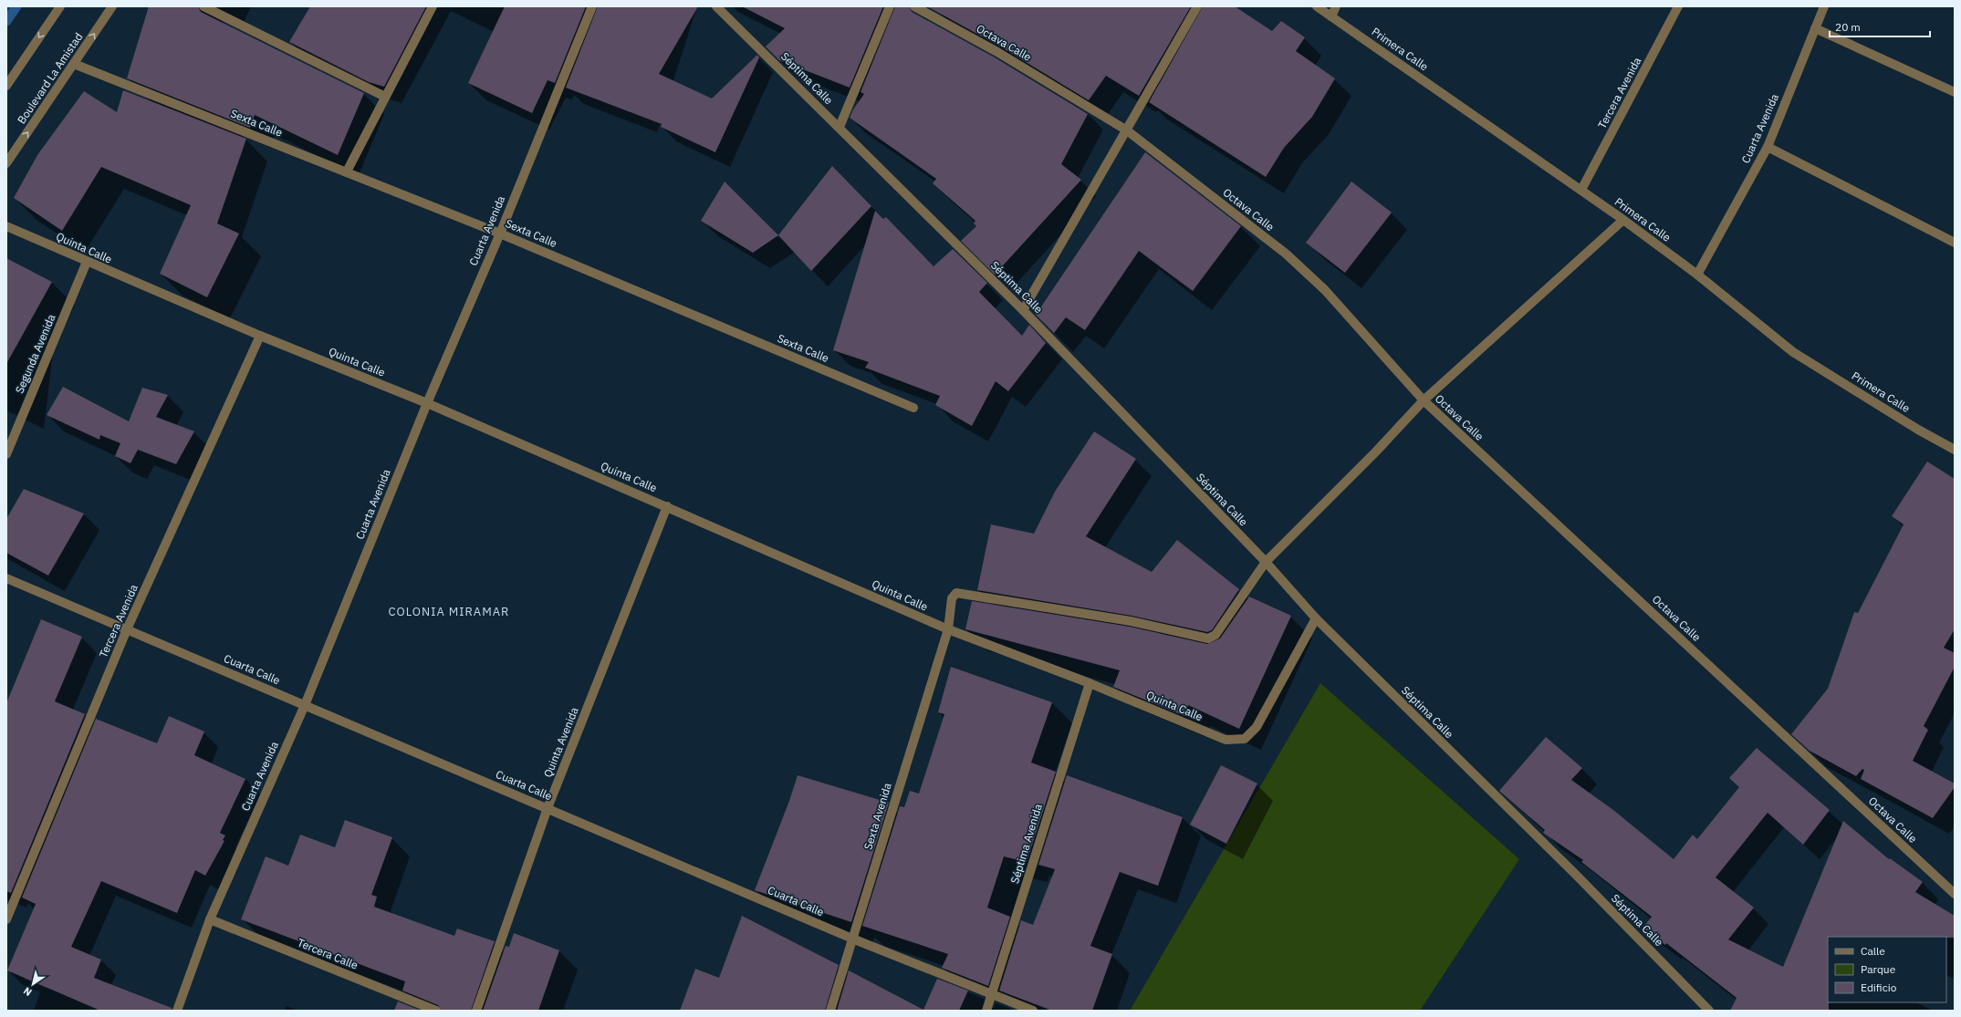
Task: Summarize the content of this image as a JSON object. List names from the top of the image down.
{
  "streets": {
    "street": [
      "Octava Calle",
      "Primera Calle",
      "Boulevard La Amistad",
      "Séptima Calle",
      "Tercera Avenida",
      "Sexta Calle",
      "Cuarta Avenida",
      "Quinta Calle",
      "Segunda Avenida",
      "Cuarta Calle",
      "Quinta Avenida",
      "Sexta Avenida",
      "Séptima Avenida",
      "Tercera Calle"
    ]
  },
  "crossings": [
    ["Primera Calle", "Tercera Avenida"],
    ["Primera Calle", "Cuarta Avenida"],
    ["Boulevard La Amistad", "Sexta Calle"],
    ["Séptima Calle", "Quinta Calle"],
    ["Séptima Calle", "Sexta Avenida"],
    ["Tercera Avenida", "Quinta Calle"],
    ["Tercera Avenida", "Cuarta Calle"],
    ["Sexta Calle", "Cuarta Avenida"],
    ["Cuarta Avenida", "Quinta Calle"],
    ["Cuarta Avenida", "Cuarta Calle"],
    ["Cuarta Avenida", "Tercera Calle"],
    ["Quinta Calle", "Segunda Avenida"],
    ["Quinta Calle", "Quinta Avenida"],
    ["Quinta Calle", "Sexta Avenida"],
    ["Quinta Calle", "Séptima Avenida"],
    ["Cuarta Calle", "Quinta Avenida"],
    ["Cuarta Calle", "Sexta Avenida"],
    ["Cuarta Calle", "Séptima Avenida"]
  ],
  "districts": ["COLONIA MIRAMAR"],
  "legend": ["Calle", "Parque", "Edificio"],
  "scale_bar": "20 m",
  "north": "bottom left"
}
